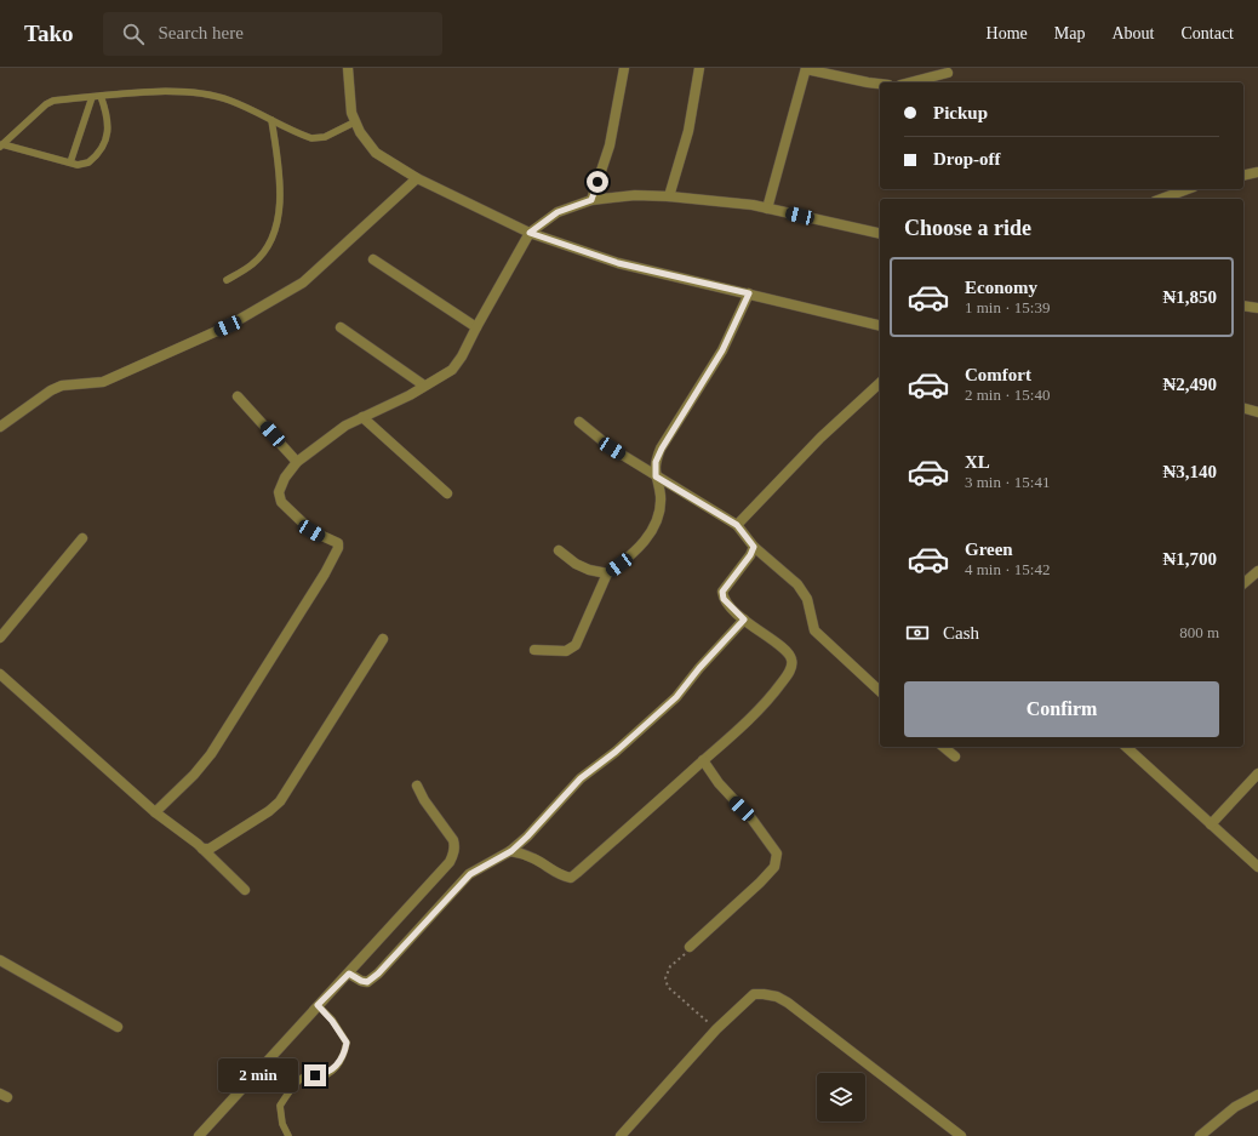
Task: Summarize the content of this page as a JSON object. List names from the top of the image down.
{
  "page": {
    "header": "Tako",
    "search": "Search here",
    "nav": [
      "Home",
      "Map",
      "About",
      "Contact"
    ],
    "banner": ["Pickup", "Drop-off"],
    "heading": "Choose a ride",
    "list": [
      {
        "name": "Economy",
        "note": "1 min · 15:39",
        "value": "₦1,850"
      },
      {
        "name": "Comfort",
        "note": "2 min · 15:40",
        "value": "₦2,490"
      },
      {
        "name": "XL",
        "note": "3 min · 15:41",
        "value": "₦3,140"
      },
      {
        "name": "Green",
        "note": "4 min · 15:42",
        "value": "₦1,700"
      }
    ],
    "pay": ["Cash", "800 m"],
    "buttons": "Confirm",
    "bubble": "2 min"
  }
}
